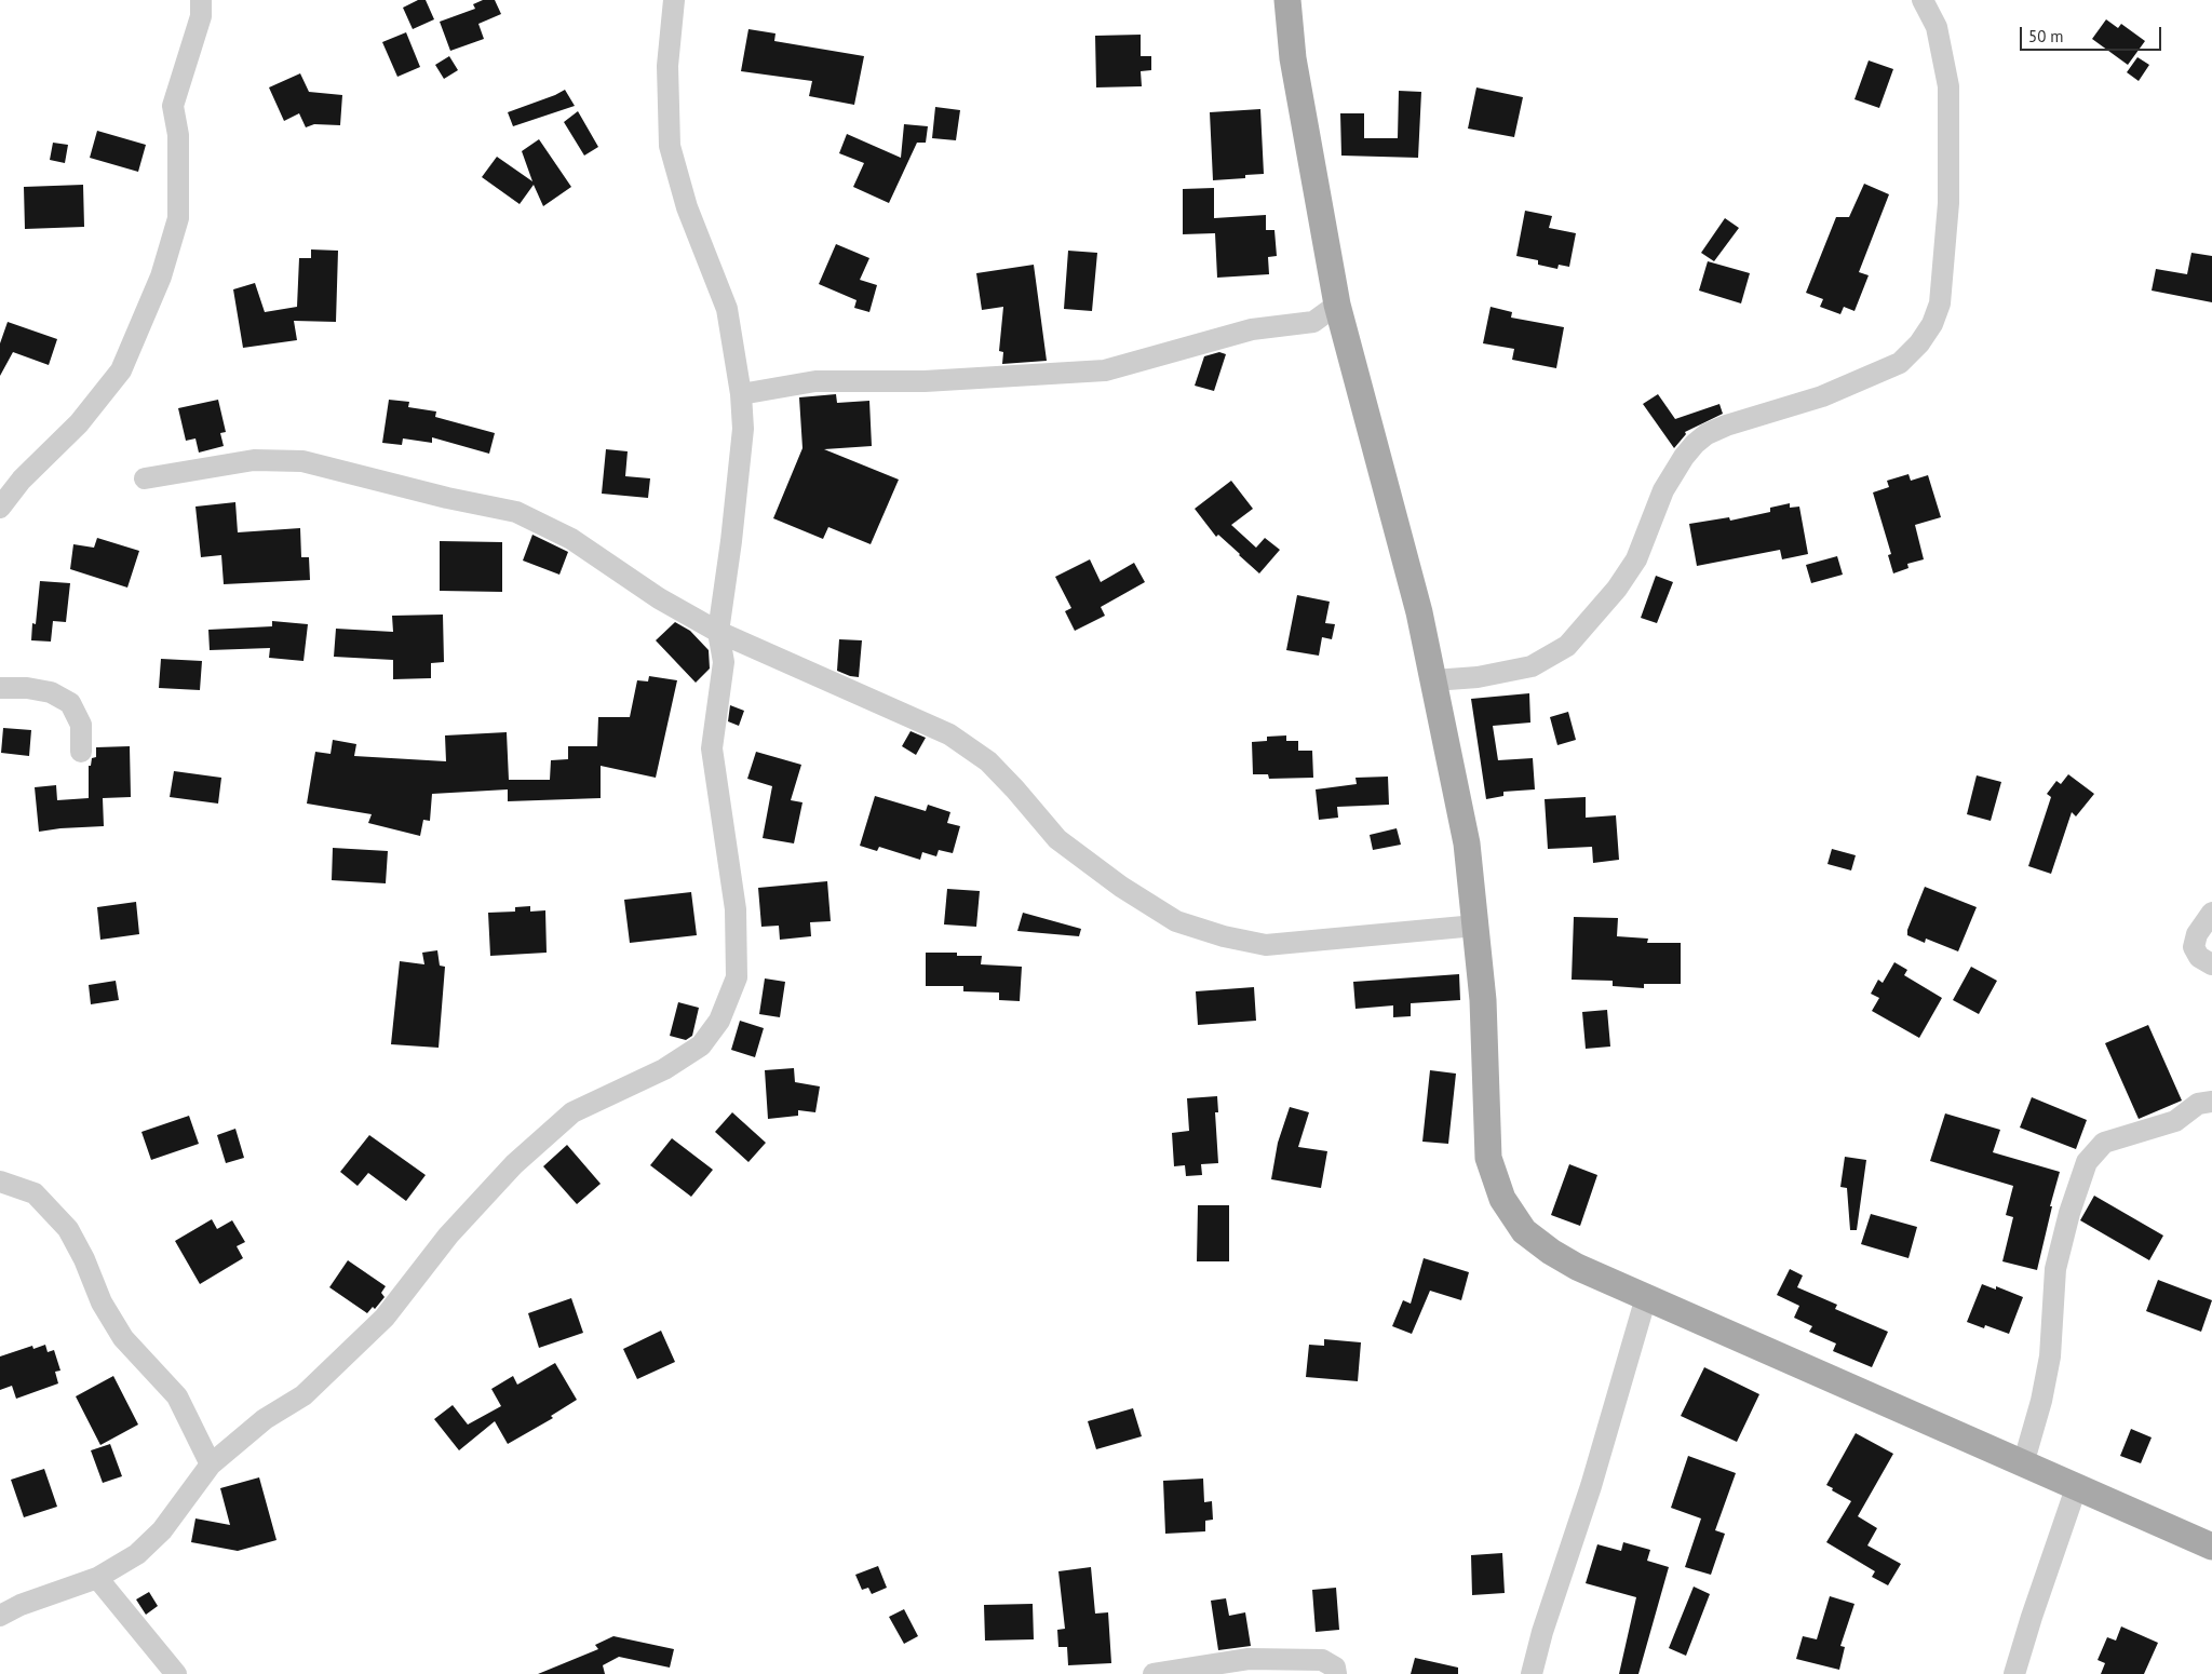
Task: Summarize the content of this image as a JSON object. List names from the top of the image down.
{
  "scale_bar": "50 m"
}
